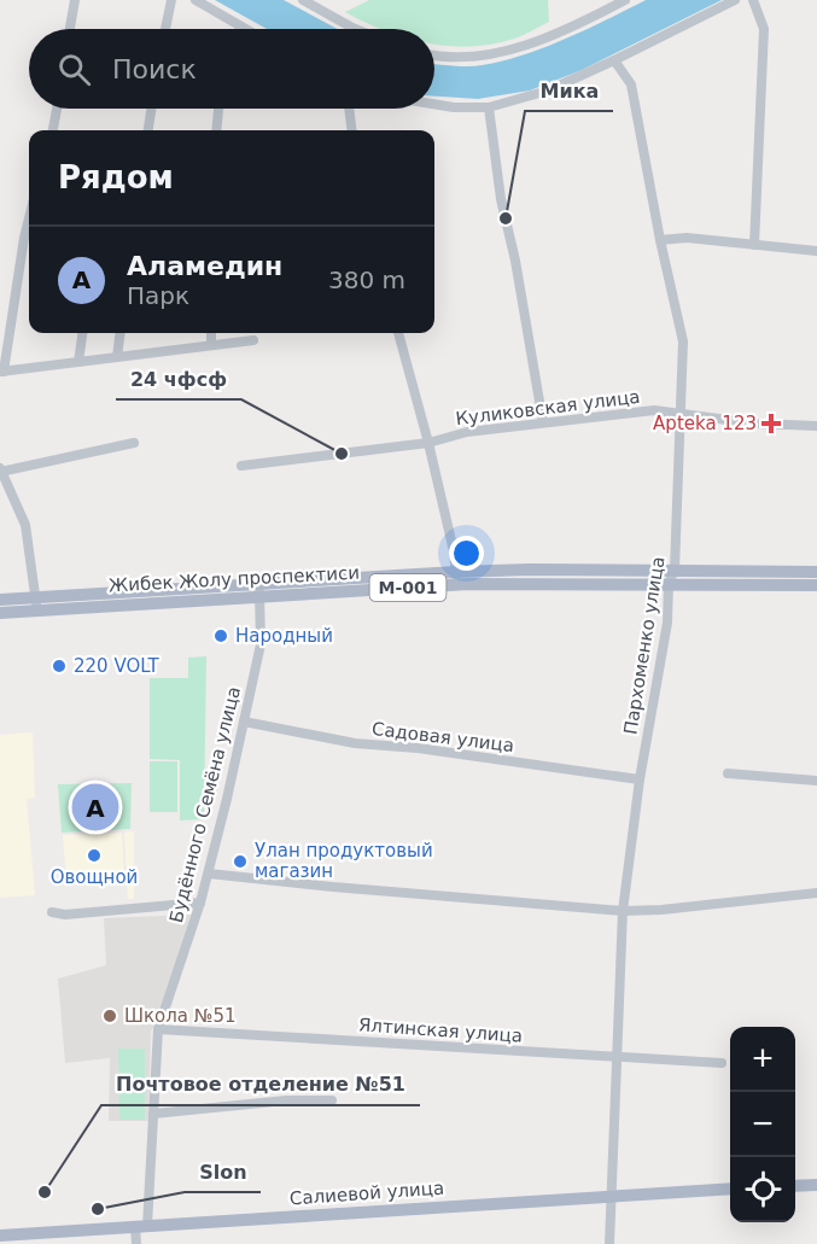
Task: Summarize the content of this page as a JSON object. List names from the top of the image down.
{
  "streets": {
    "main road": ["Жибек Жолу проспектиси", "М-001", "Салиевой улица"],
    "street": [
      "Куликовская улица",
      "Пархоменко улица",
      "Садовая улица",
      "Будённого Семёна улица",
      "Ялтинская улица"
    ]
  },
  "crossings": [
    ["Куликовская улица", "Пархоменко улица"],
    ["Жибек Жолу проспектиси", "Пархоменко улица"],
    ["Жибек Жолу проспектиси", "Будённого Семёна улица"],
    ["Пархоменко улица", "Садовая улица"],
    ["Пархоменко улица", "Ялтинская улица"],
    ["Пархоменко улица", "Салиевой улица"],
    ["Садовая улица", "Будённого Семёна улица"],
    ["Будённого Семёна улица", "Ялтинская улица"],
    ["Будённого Семёна улица", "Салиевой улица"]
  ],
  "places": {
    "other": [
      "Мика",
      "24 чфсф",
      "Народный",
      "220 VOLT",
      "Овощной",
      "Улан продуктовый магазин",
      "Школа №51",
      "Почтовое отделение №51",
      "Slon"
    ],
    "health": ["Apteka 123"]
  },
  "page": {
    "search": "Поиск",
    "heading": "Рядом",
    "list": [
      {
        "mark": "A",
        "name": "Аламедин",
        "note": "Парк",
        "value": "380 m"
      }
    ],
    "pins": "A",
    "map_buttons": ["+", "−"]
  }
}
